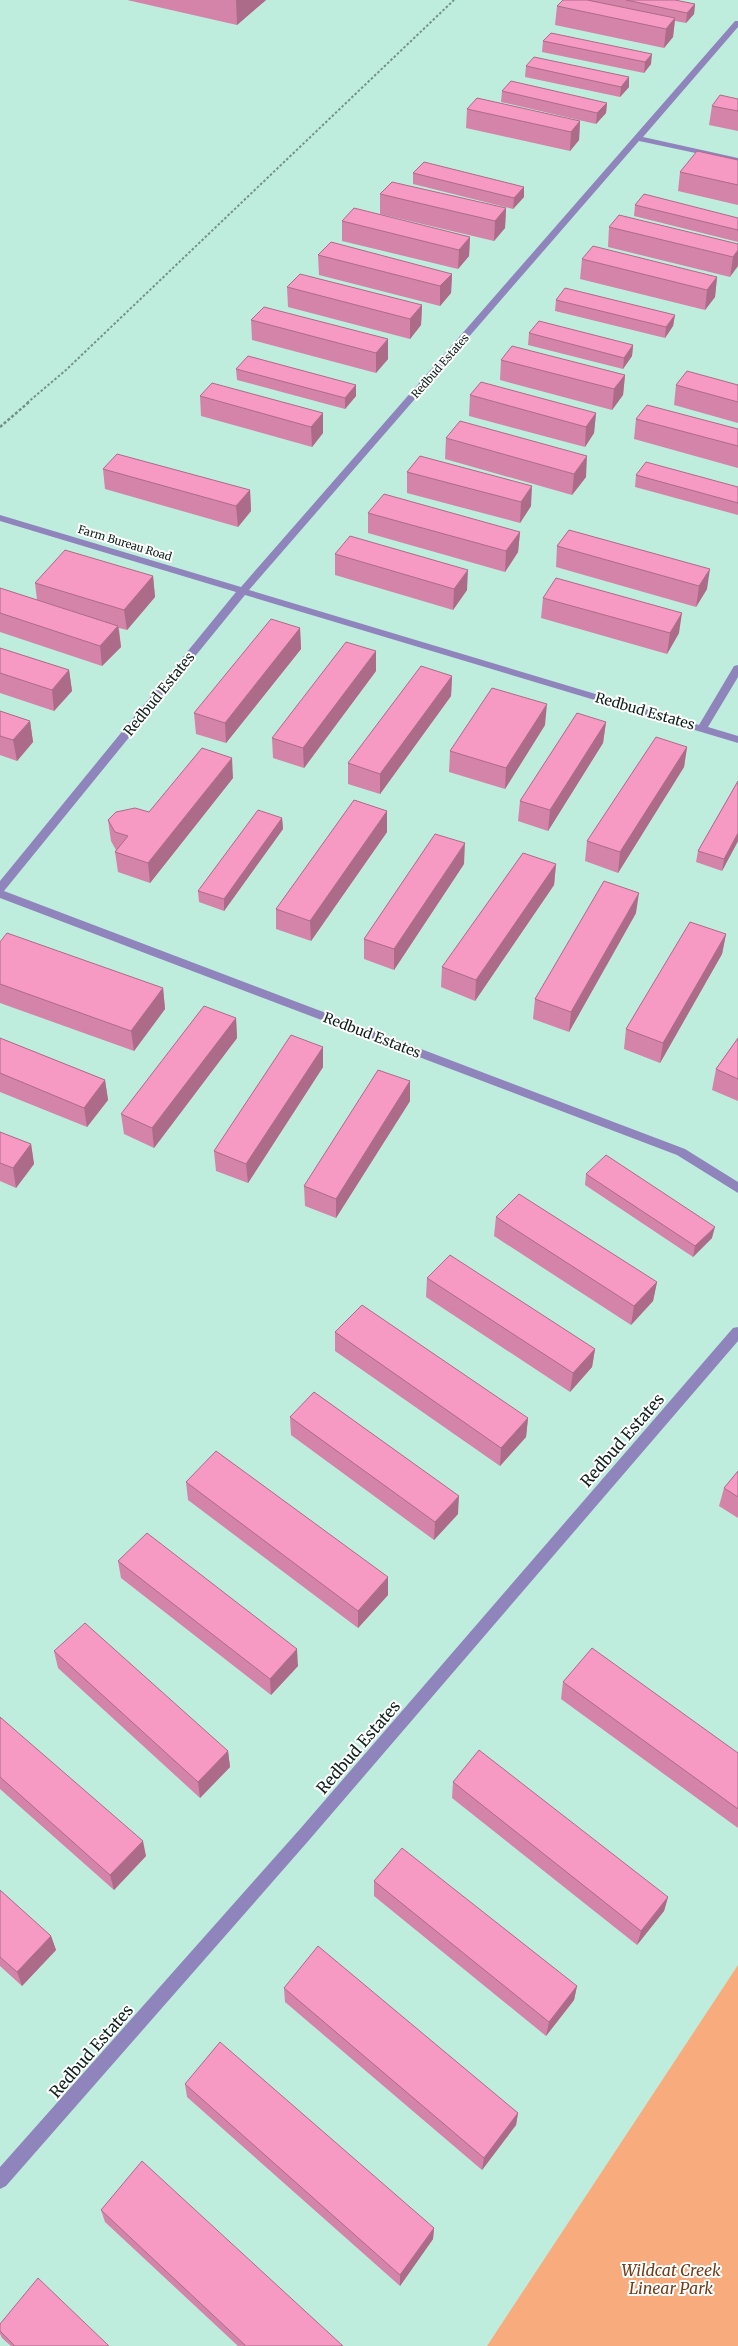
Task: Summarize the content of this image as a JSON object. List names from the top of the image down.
{
  "streets": {
    "street": ["Redbud Estates", "Farm Bureau Road"]
  },
  "crossings": [
    ["Redbud Estates", "Farm Bureau Road"]
  ],
  "parks": ["Wildcat Creek Linear Park"]
}
